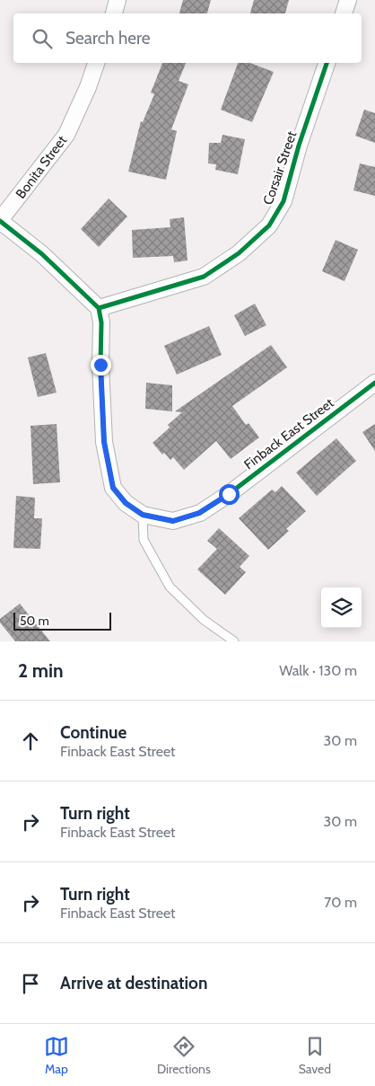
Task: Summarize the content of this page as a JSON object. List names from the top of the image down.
{
  "streets": {
    "street": ["Bonita Street", "Corsair Street", "Finback East Street"]
  },
  "crossings": [
    ["Corsair Street", "Finback East Street"]
  ],
  "scale_bar": "50 m",
  "page": {
    "search": "Search here",
    "scale": "50 m",
    "heading": ["2 min", "Walk · 130 m"],
    "list": [
      ["Continue", "Finback East Street", "30 m"],
      ["Turn right", "Finback East Street", "30 m"],
      ["Turn right", "Finback East Street", "70 m"],
      "Arrive at destination"
    ],
    "nav": ["Map", "Directions", "Saved"]
  }
}
